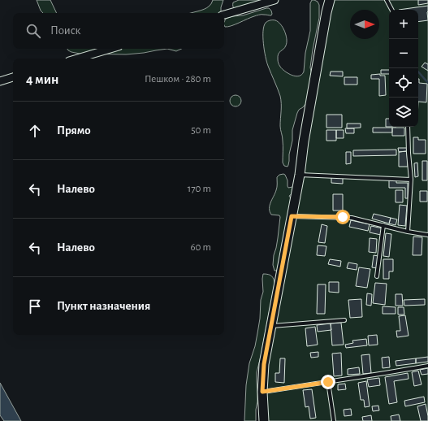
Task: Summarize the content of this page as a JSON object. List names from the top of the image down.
{
  "north": "right",
  "page": {
    "map_buttons": ["+", "−"],
    "search": "Поиск",
    "heading": ["4 мин", "Пешком · 280 m"],
    "list": [
      ["Прямо", "50 m"],
      ["Налево", "170 m"],
      ["Налево", "60 m"],
      "Пункт назначения"
    ]
  }
}
